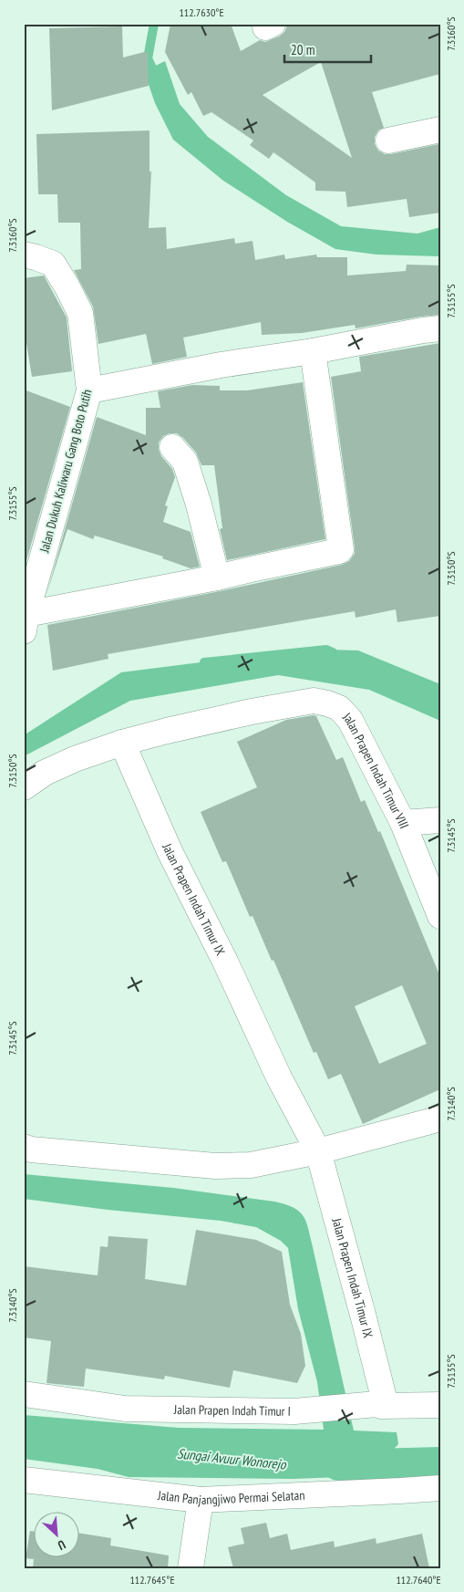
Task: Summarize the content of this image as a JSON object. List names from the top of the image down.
{
  "streets": {
    "street": [
      "Jalan Dukuh Kaliwaru Gang Boto Putih",
      "Jalan Prapen Indah Timur VIII",
      "Jalan Prapen Indah Timur IX",
      "Jalan Prapen Indah Timur I",
      "Jalan Panjangjiwo Permai Selatan"
    ]
  },
  "crossings": [
    ["Jalan Prapen Indah Timur VIII", "Jalan Prapen Indah Timur IX"],
    ["Jalan Prapen Indah Timur IX", "Jalan Prapen Indah Timur I"]
  ],
  "water": ["Sungai Avuur Wonorejo"],
  "scale_bar": "20 m",
  "north": "bottom right",
  "coordinates": [
    "112.7630°E",
    "7.3160°S",
    "7.3155°S",
    "7.3150°S",
    "7.3145°S",
    "7.3140°S",
    "7.3135°S",
    "112.7645°E",
    "112.7640°E"
  ]
}
